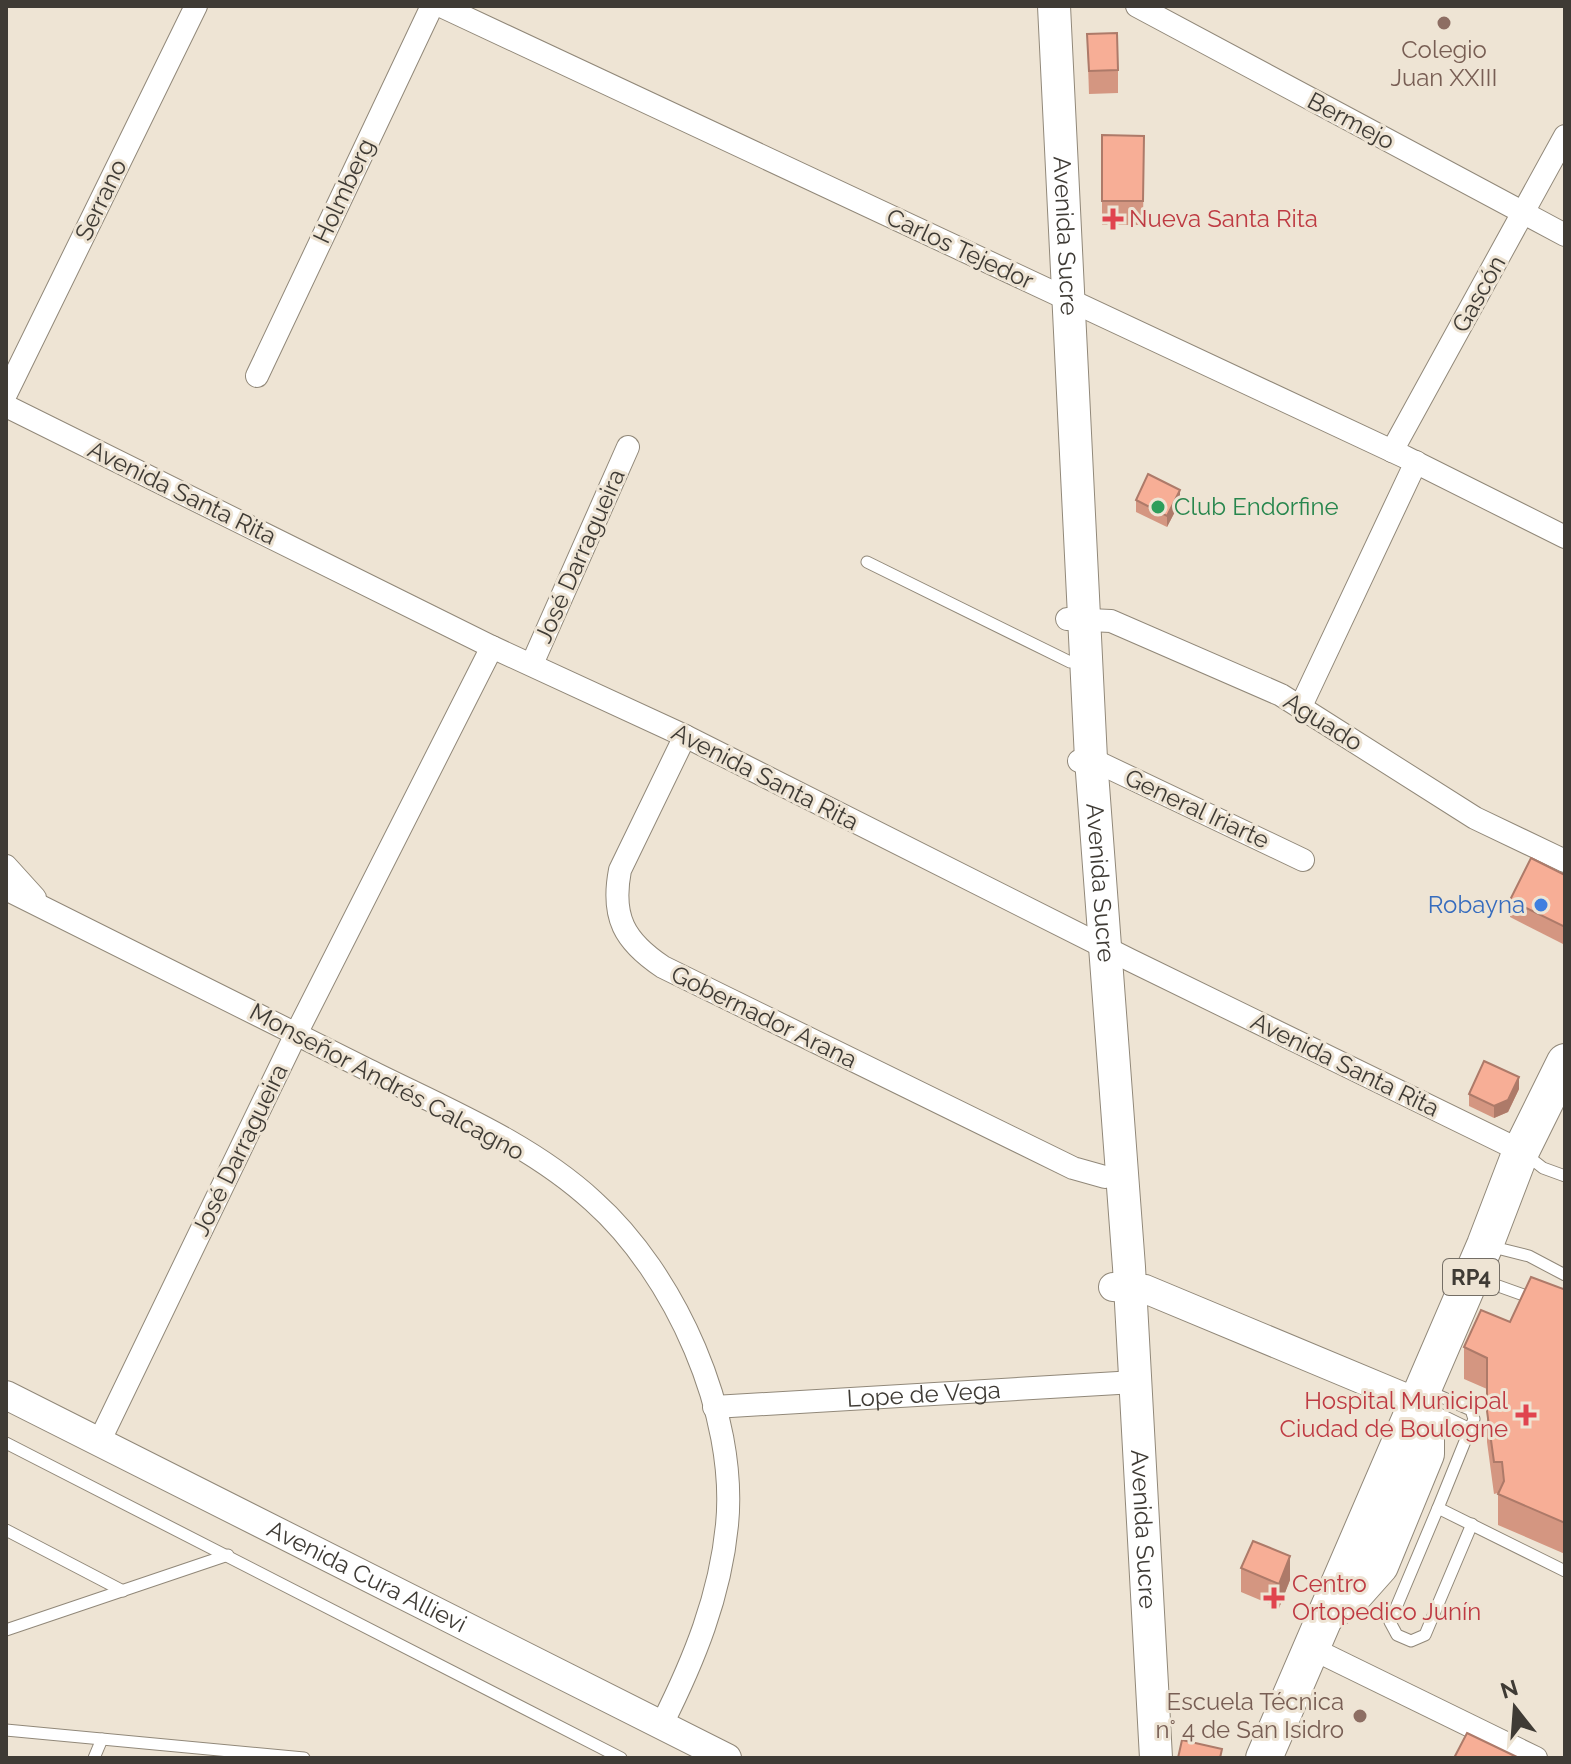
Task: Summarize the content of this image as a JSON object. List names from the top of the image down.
{
  "streets": {
    "main road": ["Avenida Sucre", "RP4"],
    "street": [
      "Bermejo",
      "Holmberg",
      "Serrano",
      "Carlos Tejedor",
      "Gascón",
      "Avenida Santa Rita",
      "José Darragueira",
      "Aguado",
      "General Iriarte",
      "Gobernador Arana",
      "Monseñor Andrés Calcagno",
      "Lope de Vega",
      "Avenida Cura Allievi"
    ]
  },
  "crossings": [
    ["Bermejo", "Gascón"],
    ["Avenida Sucre", "Carlos Tejedor"],
    ["Avenida Sucre", "Avenida Santa Rita"],
    ["Avenida Sucre", "Aguado"],
    ["Avenida Sucre", "General Iriarte"],
    ["Avenida Sucre", "Gobernador Arana"],
    ["Avenida Sucre", "Lope de Vega"],
    ["Carlos Tejedor", "Gascón"],
    ["Avenida Santa Rita", "José Darragueira"],
    ["Avenida Santa Rita", "Gobernador Arana"],
    ["Avenida Santa Rita", "RP4"],
    ["José Darragueira", "Monseñor Andrés Calcagno"],
    ["José Darragueira", "Avenida Cura Allievi"],
    ["Monseñor Andrés Calcagno", "Lope de Vega"],
    ["Monseñor Andrés Calcagno", "Avenida Cura Allievi"]
  ],
  "places": {
    "other": [
      "Colegio Juan XXIII",
      "Club Endorfine",
      "Robayna",
      "Escuela Técnica n° 4 de San Isidro"
    ],
    "health": ["Nueva Santa Rita", "Hospital Municipal Ciudad de Boulogne", "Centro Ortopedico Junín"]
  },
  "north": "top"
}
